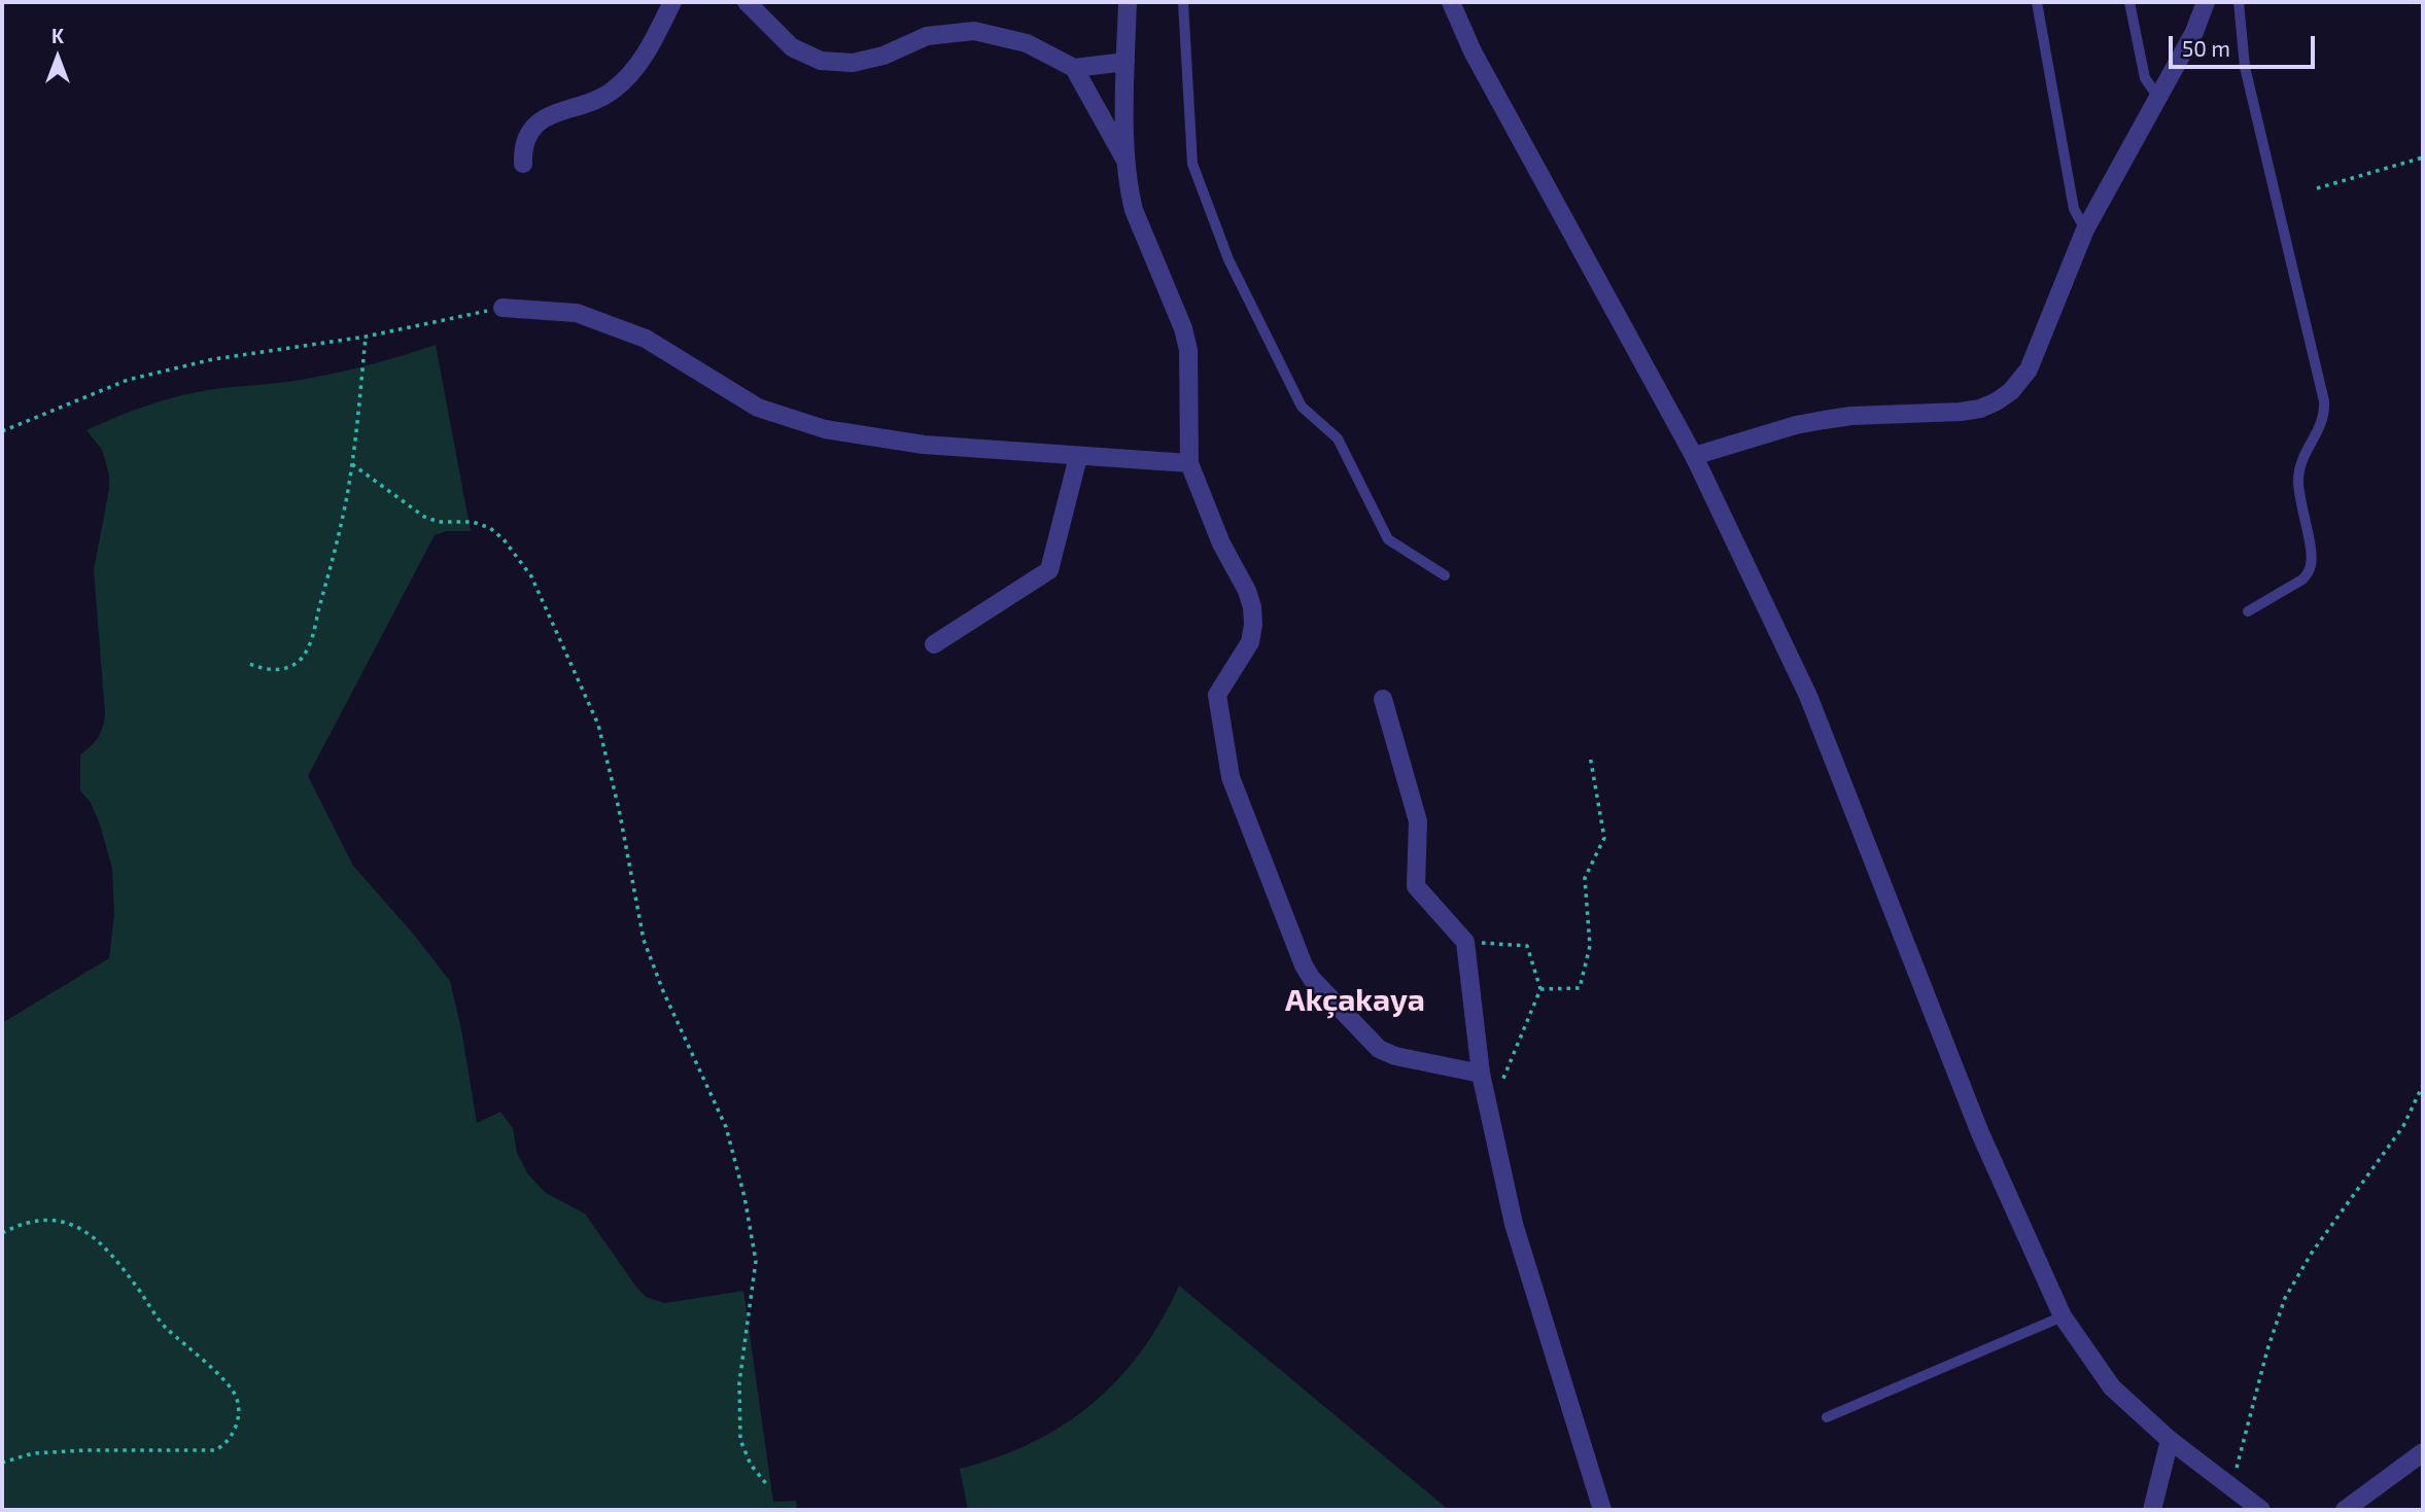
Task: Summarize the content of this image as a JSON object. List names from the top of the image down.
{
  "districts": ["Akçakaya"],
  "scale_bar": "50 m",
  "north": "top"
}
